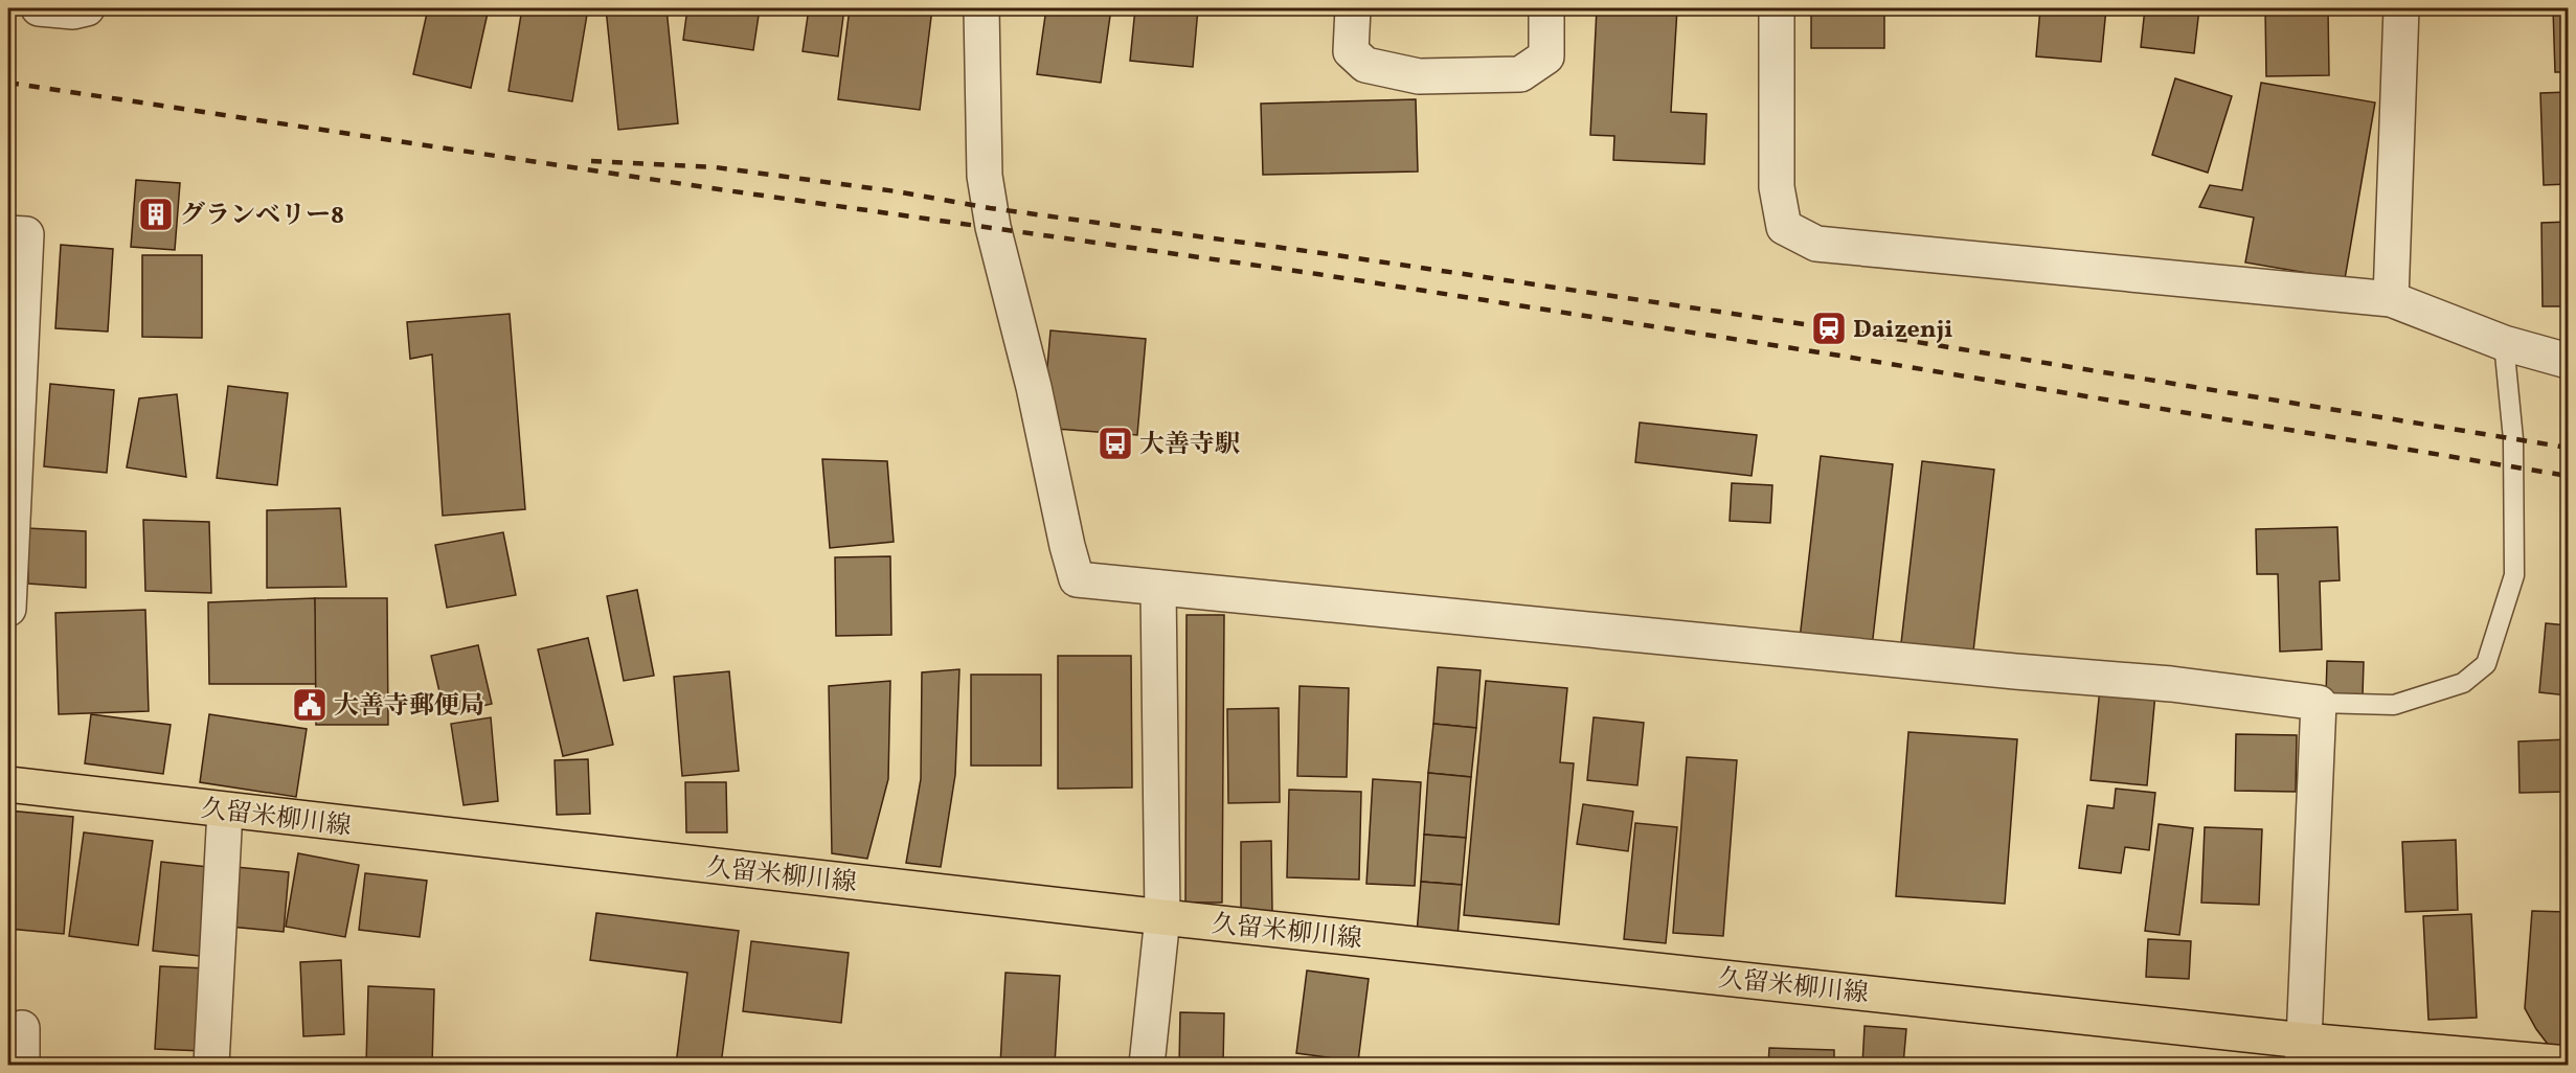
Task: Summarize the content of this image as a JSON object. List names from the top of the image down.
{
  "streets": {
    "main road": ["久留米柳川線"]
  },
  "places": {
    "building": ["グランベリー8"],
    "station": ["Daizenji"],
    "bus stop": ["大善寺駅"],
    "public building": ["大善寺郵便局"]
  }
}
